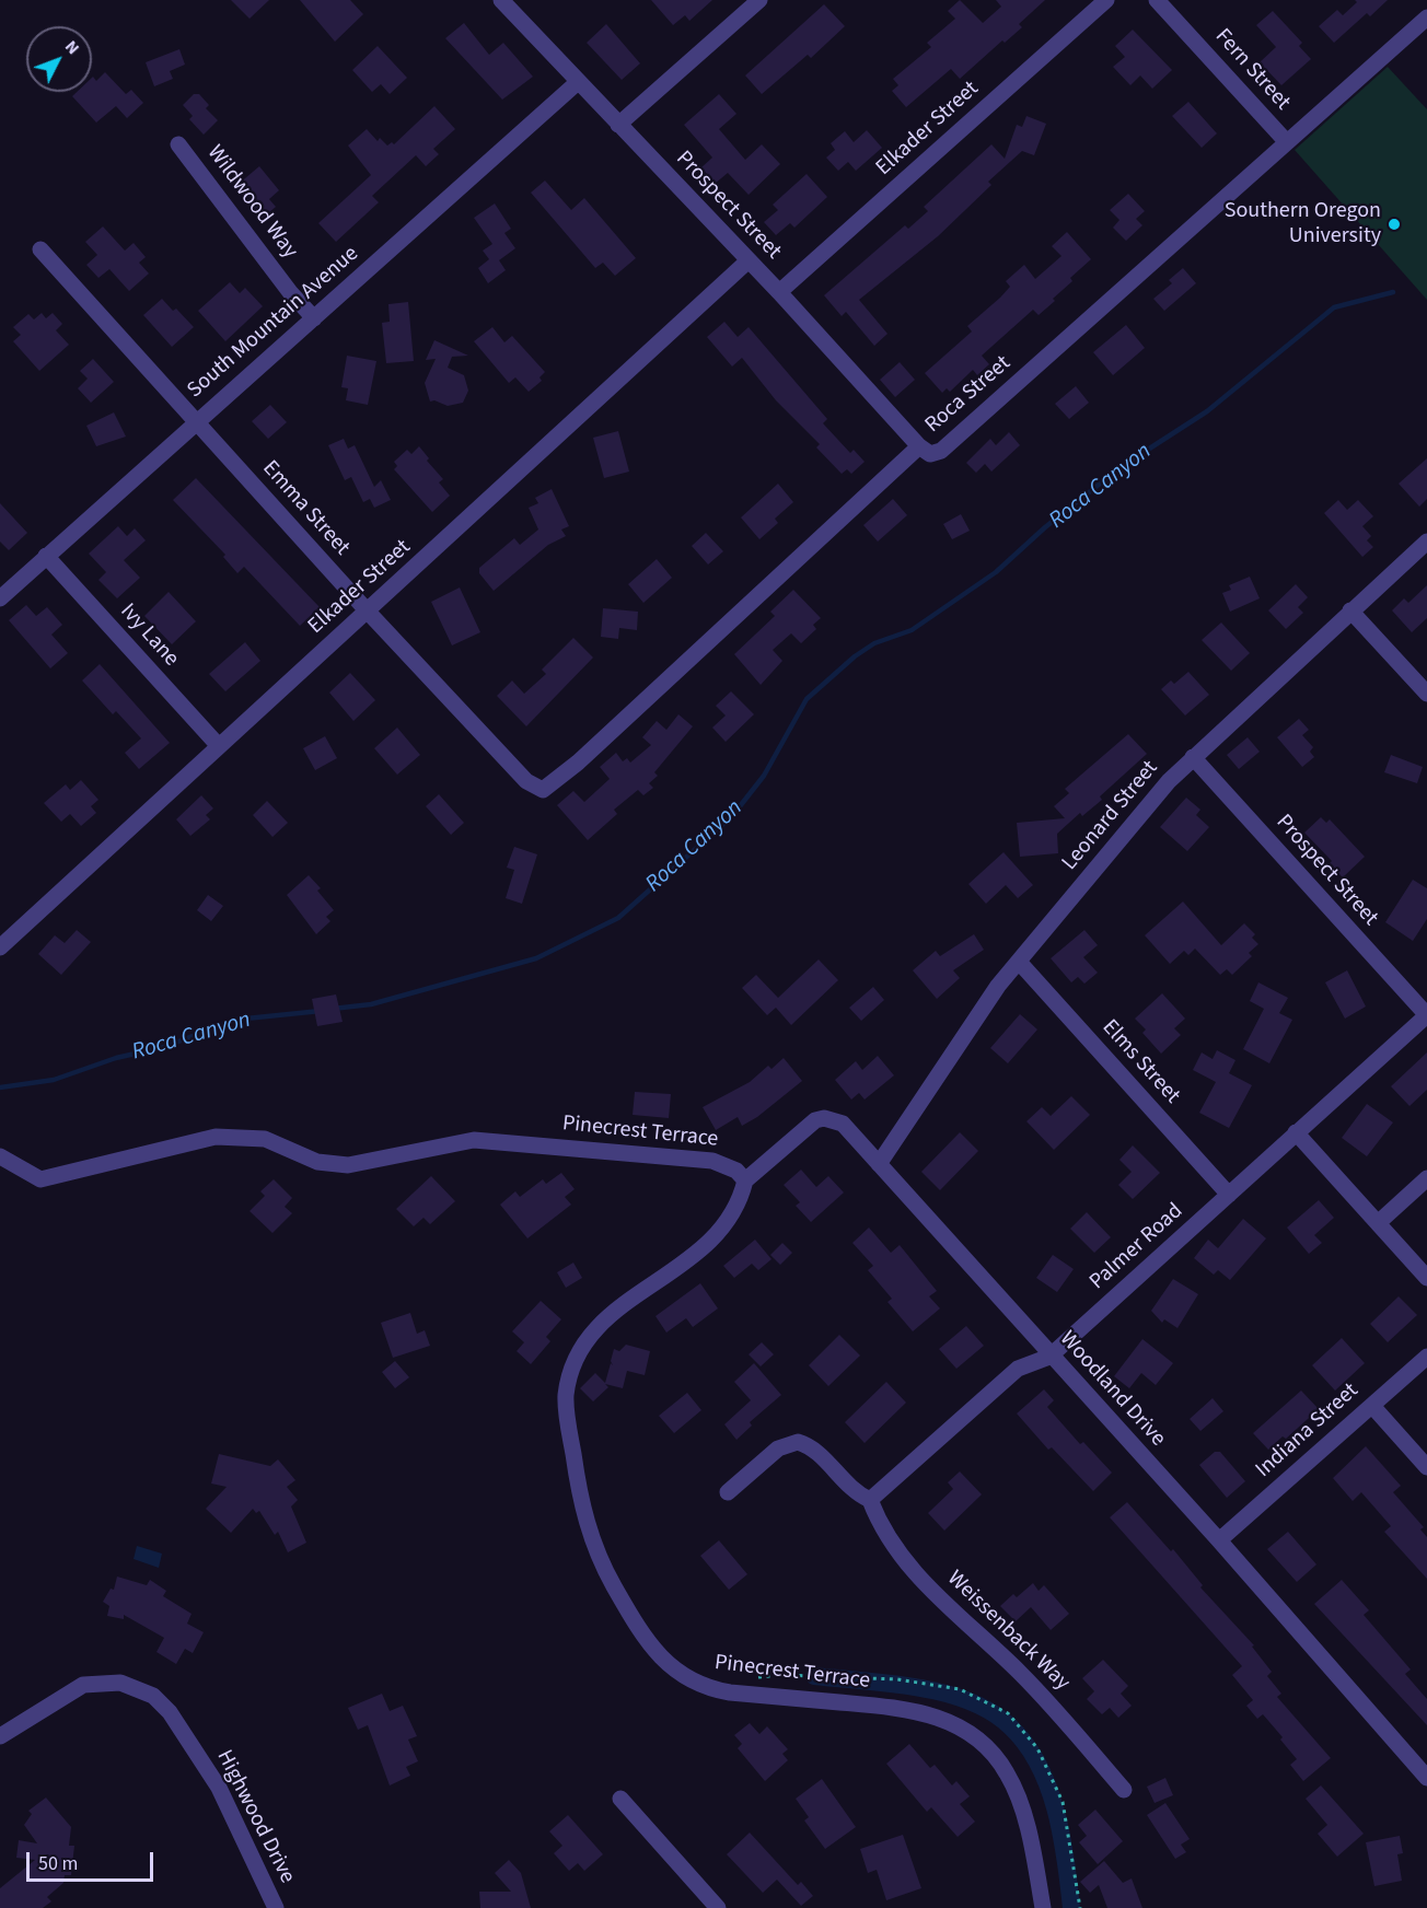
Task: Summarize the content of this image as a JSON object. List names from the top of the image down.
{
  "streets": {
    "street": [
      "Fern Street",
      "Elkader Street",
      "Wildwood Way",
      "Prospect Street",
      "South Mountain Avenue",
      "Roca Street",
      "Emma Street",
      "Ivy Lane",
      "Leonard Street",
      "Elms Street",
      "Pinecrest Terrace",
      "Palmer Road",
      "Woodland Drive",
      "Indiana Street",
      "Weissenback Way",
      "Highwood Drive"
    ]
  },
  "crossings": [
    ["Fern Street", "Roca Street"],
    ["Elkader Street", "Prospect Street"],
    ["Elkader Street", "Emma Street"],
    ["Elkader Street", "Ivy Lane"],
    ["Wildwood Way", "South Mountain Avenue"],
    ["Prospect Street", "South Mountain Avenue"],
    ["Prospect Street", "Roca Street"],
    ["Prospect Street", "Leonard Street"],
    ["Prospect Street", "Palmer Road"],
    ["South Mountain Avenue", "Emma Street"],
    ["South Mountain Avenue", "Ivy Lane"],
    ["Roca Street", "Emma Street"],
    ["Leonard Street", "Elms Street"],
    ["Leonard Street", "Woodland Drive"],
    ["Elms Street", "Palmer Road"],
    ["Pinecrest Terrace", "Woodland Drive"],
    ["Palmer Road", "Woodland Drive"],
    ["Palmer Road", "Weissenback Way"],
    ["Woodland Drive", "Indiana Street"]
  ],
  "water": ["Roca Canyon"],
  "places": ["Southern Oregon University"],
  "scale_bar": "50 m",
  "north": "top right"
}
